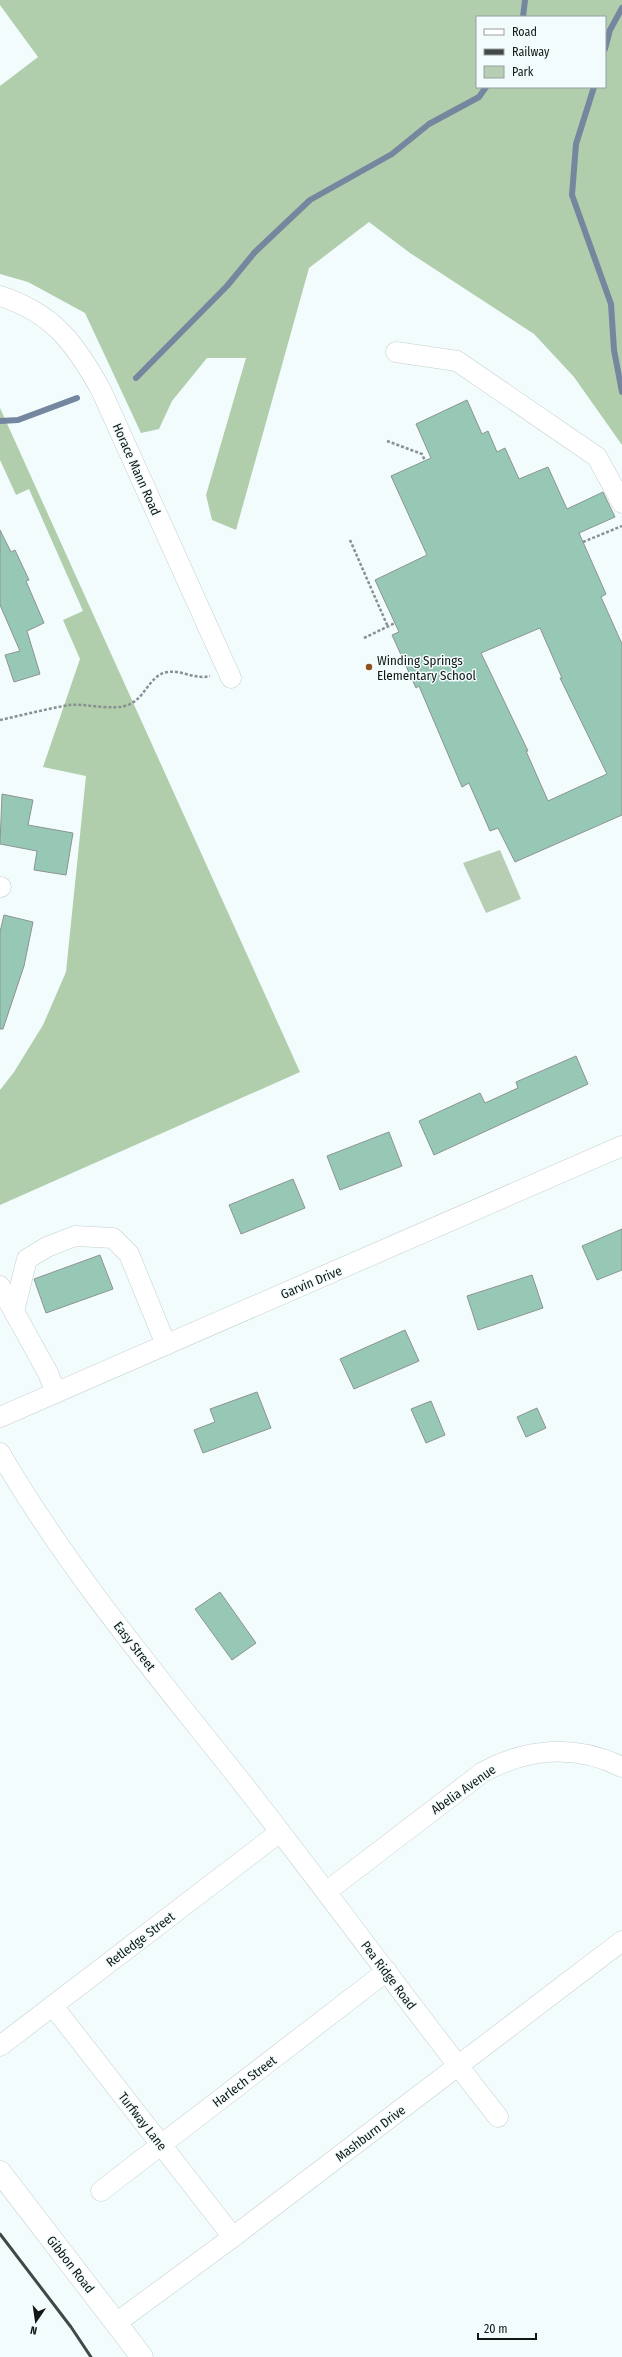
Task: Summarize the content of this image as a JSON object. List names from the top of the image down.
{
  "streets": {
    "main road": ["Gibbon Road"],
    "street": [
      "Horace Mann Road",
      "Garvin Drive",
      "Easy Street",
      "Abelia Avenue",
      "Retledge Street",
      "Pea Ridge Road",
      "Harlech Street",
      "Turfway Lane",
      "Mashburn Drive"
    ]
  },
  "crossings": [
    ["Easy Street", "Retledge Street"],
    ["Easy Street", "Pea Ridge Road"],
    ["Abelia Avenue", "Pea Ridge Road"],
    ["Retledge Street", "Pea Ridge Road"],
    ["Retledge Street", "Turfway Lane"],
    ["Pea Ridge Road", "Harlech Street"],
    ["Pea Ridge Road", "Mashburn Drive"],
    ["Harlech Street", "Turfway Lane"],
    ["Turfway Lane", "Mashburn Drive"],
    ["Mashburn Drive", "Gibbon Road"]
  ],
  "places": ["Winding Springs Elementary School"],
  "legend": ["Road", "Railway", "Park"],
  "scale_bar": "20 m",
  "north": "bottom"
}
